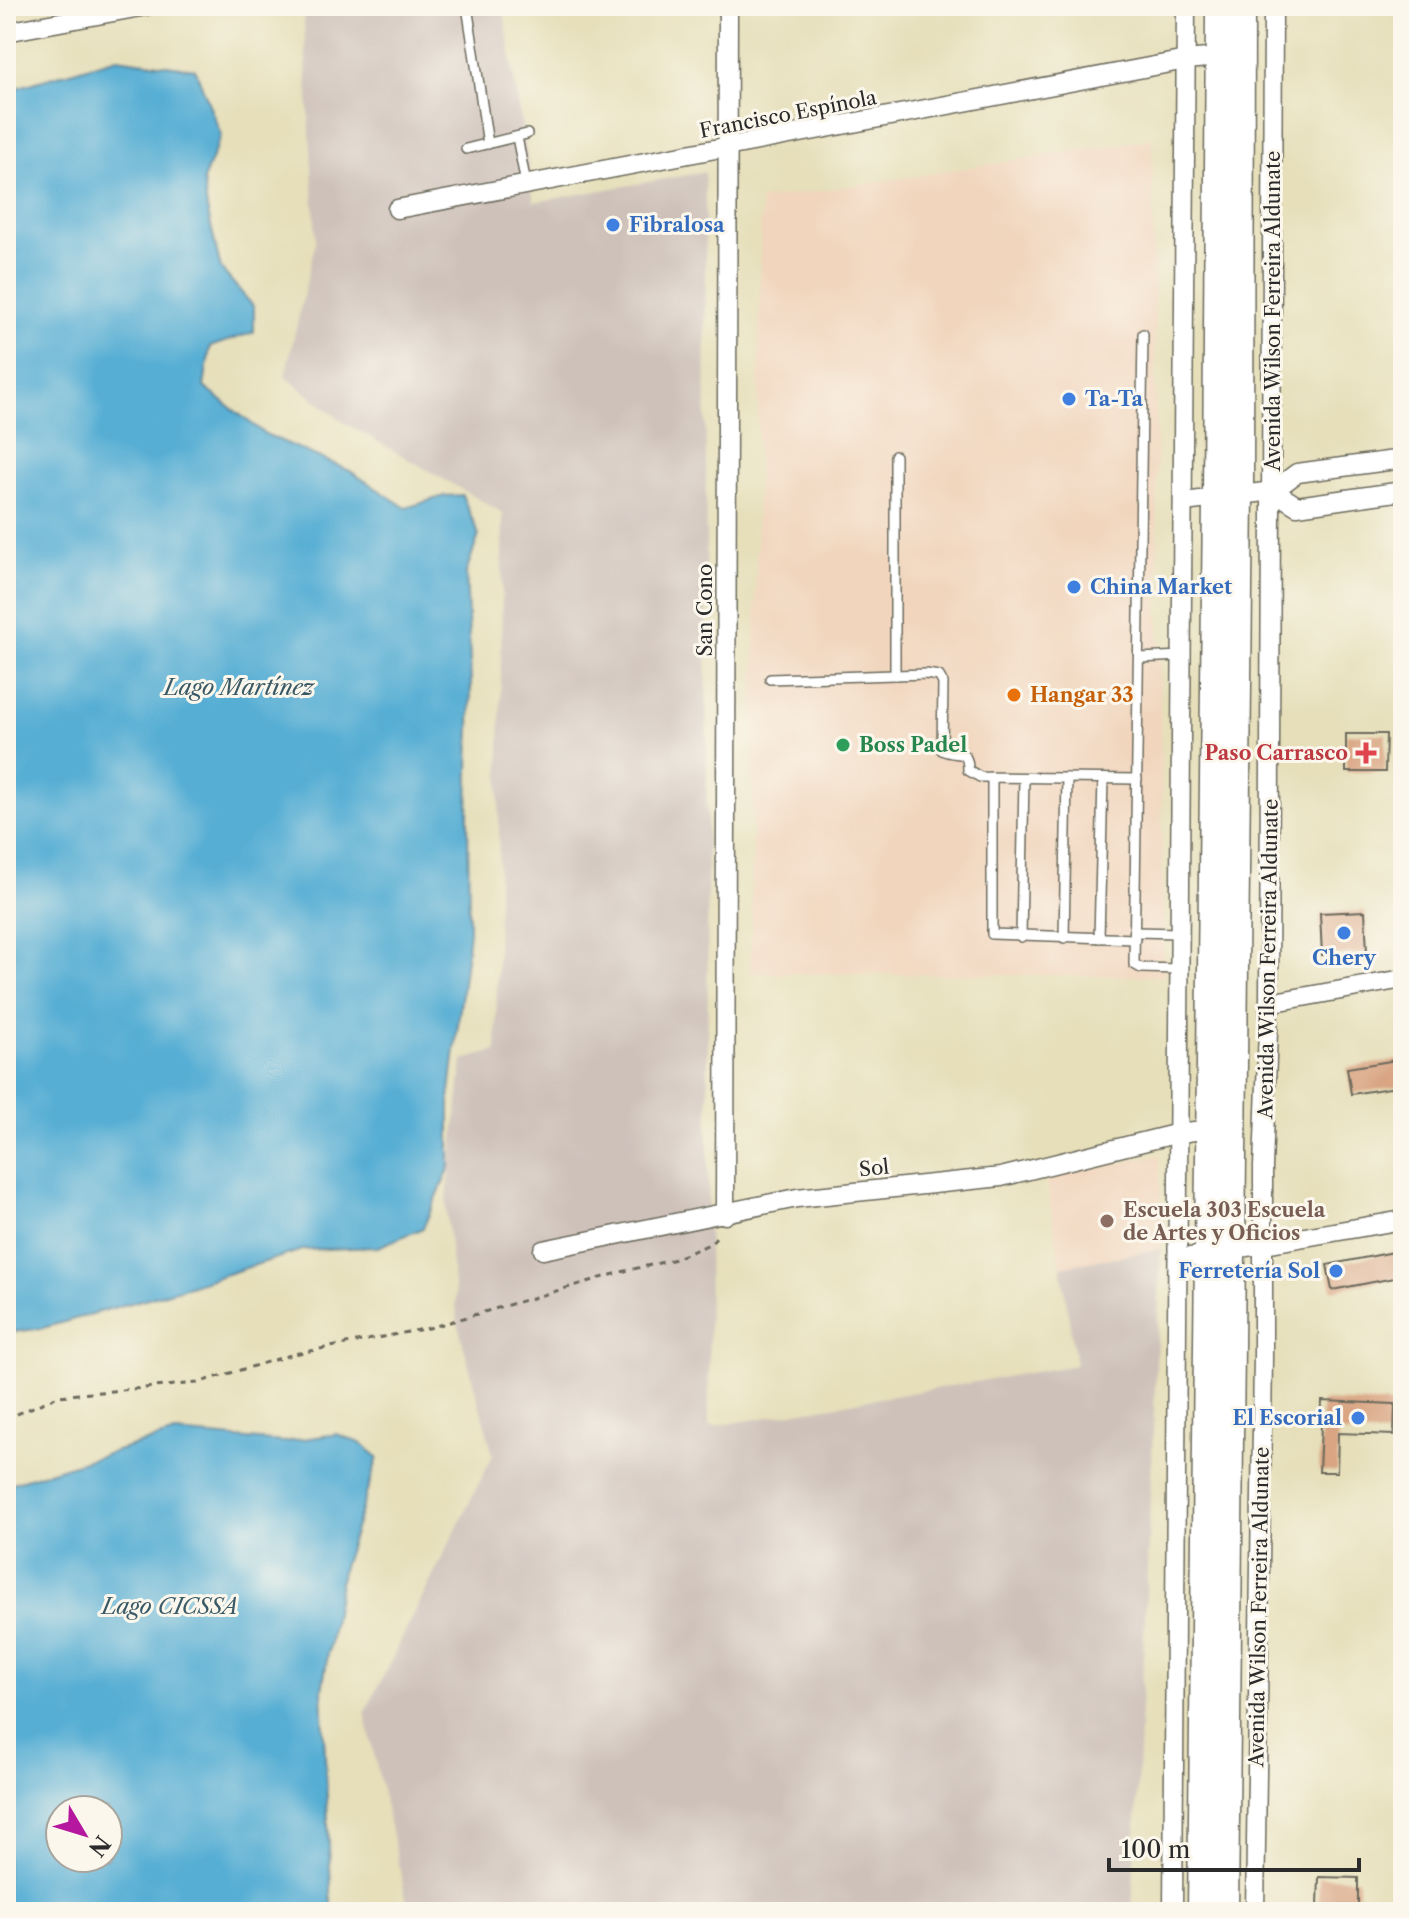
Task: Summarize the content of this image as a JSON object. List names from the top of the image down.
{
  "streets": {
    "main road": ["Avenida Wilson Ferreira Aldunate"],
    "street": ["Francisco Espínola", "San Cono", "Sol"]
  },
  "crossings": [
    ["Francisco Espínola", "Avenida Wilson Ferreira Aldunate"],
    ["Francisco Espínola", "San Cono"],
    ["Avenida Wilson Ferreira Aldunate", "Sol"],
    ["San Cono", "Sol"]
  ],
  "water": ["Lago Martínez", "Lago CICSSA"],
  "places": {
    "other": [
      "Fibralosa",
      "Ta-Ta",
      "China Market",
      "Hangar 33",
      "Boss Padel",
      "Chery",
      "Escuela 303 Escuela de Artes y Oficios",
      "Ferretería Sol",
      "El Escorial"
    ],
    "health": ["Paso Carrasco"]
  },
  "scale_bar": "100 m",
  "north": "bottom right"
}
